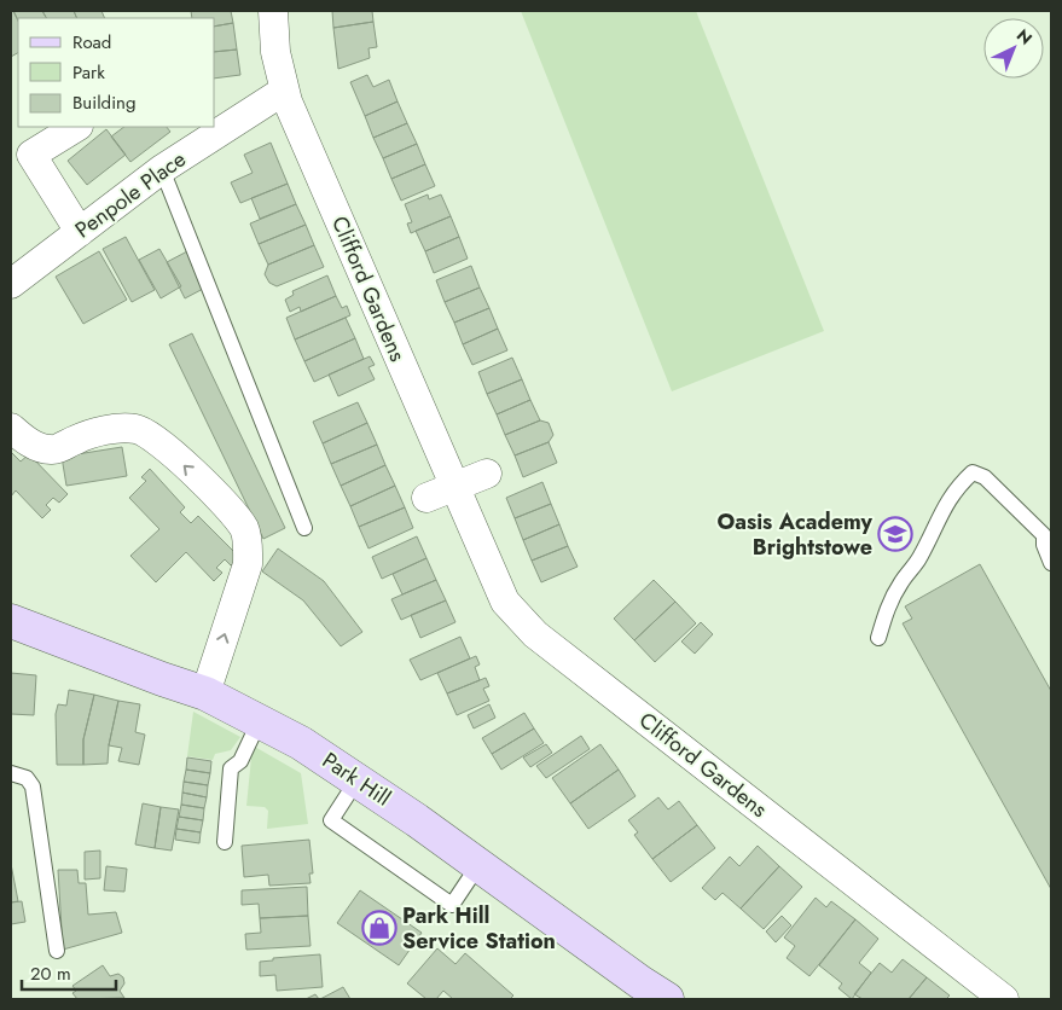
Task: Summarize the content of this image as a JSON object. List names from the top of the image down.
{
  "streets": {
    "main road": ["Park Hill"],
    "street": ["Penpole Place", "Clifford Gardens"]
  },
  "crossings": [
    ["Penpole Place", "Clifford Gardens"]
  ],
  "places": {
    "school or university": ["Oasis Academy Brightstowe"],
    "shop": ["Park Hill Service Station"]
  },
  "legend": ["Road", "Park", "Building"],
  "scale_bar": "20 m",
  "north": "top right"
}
